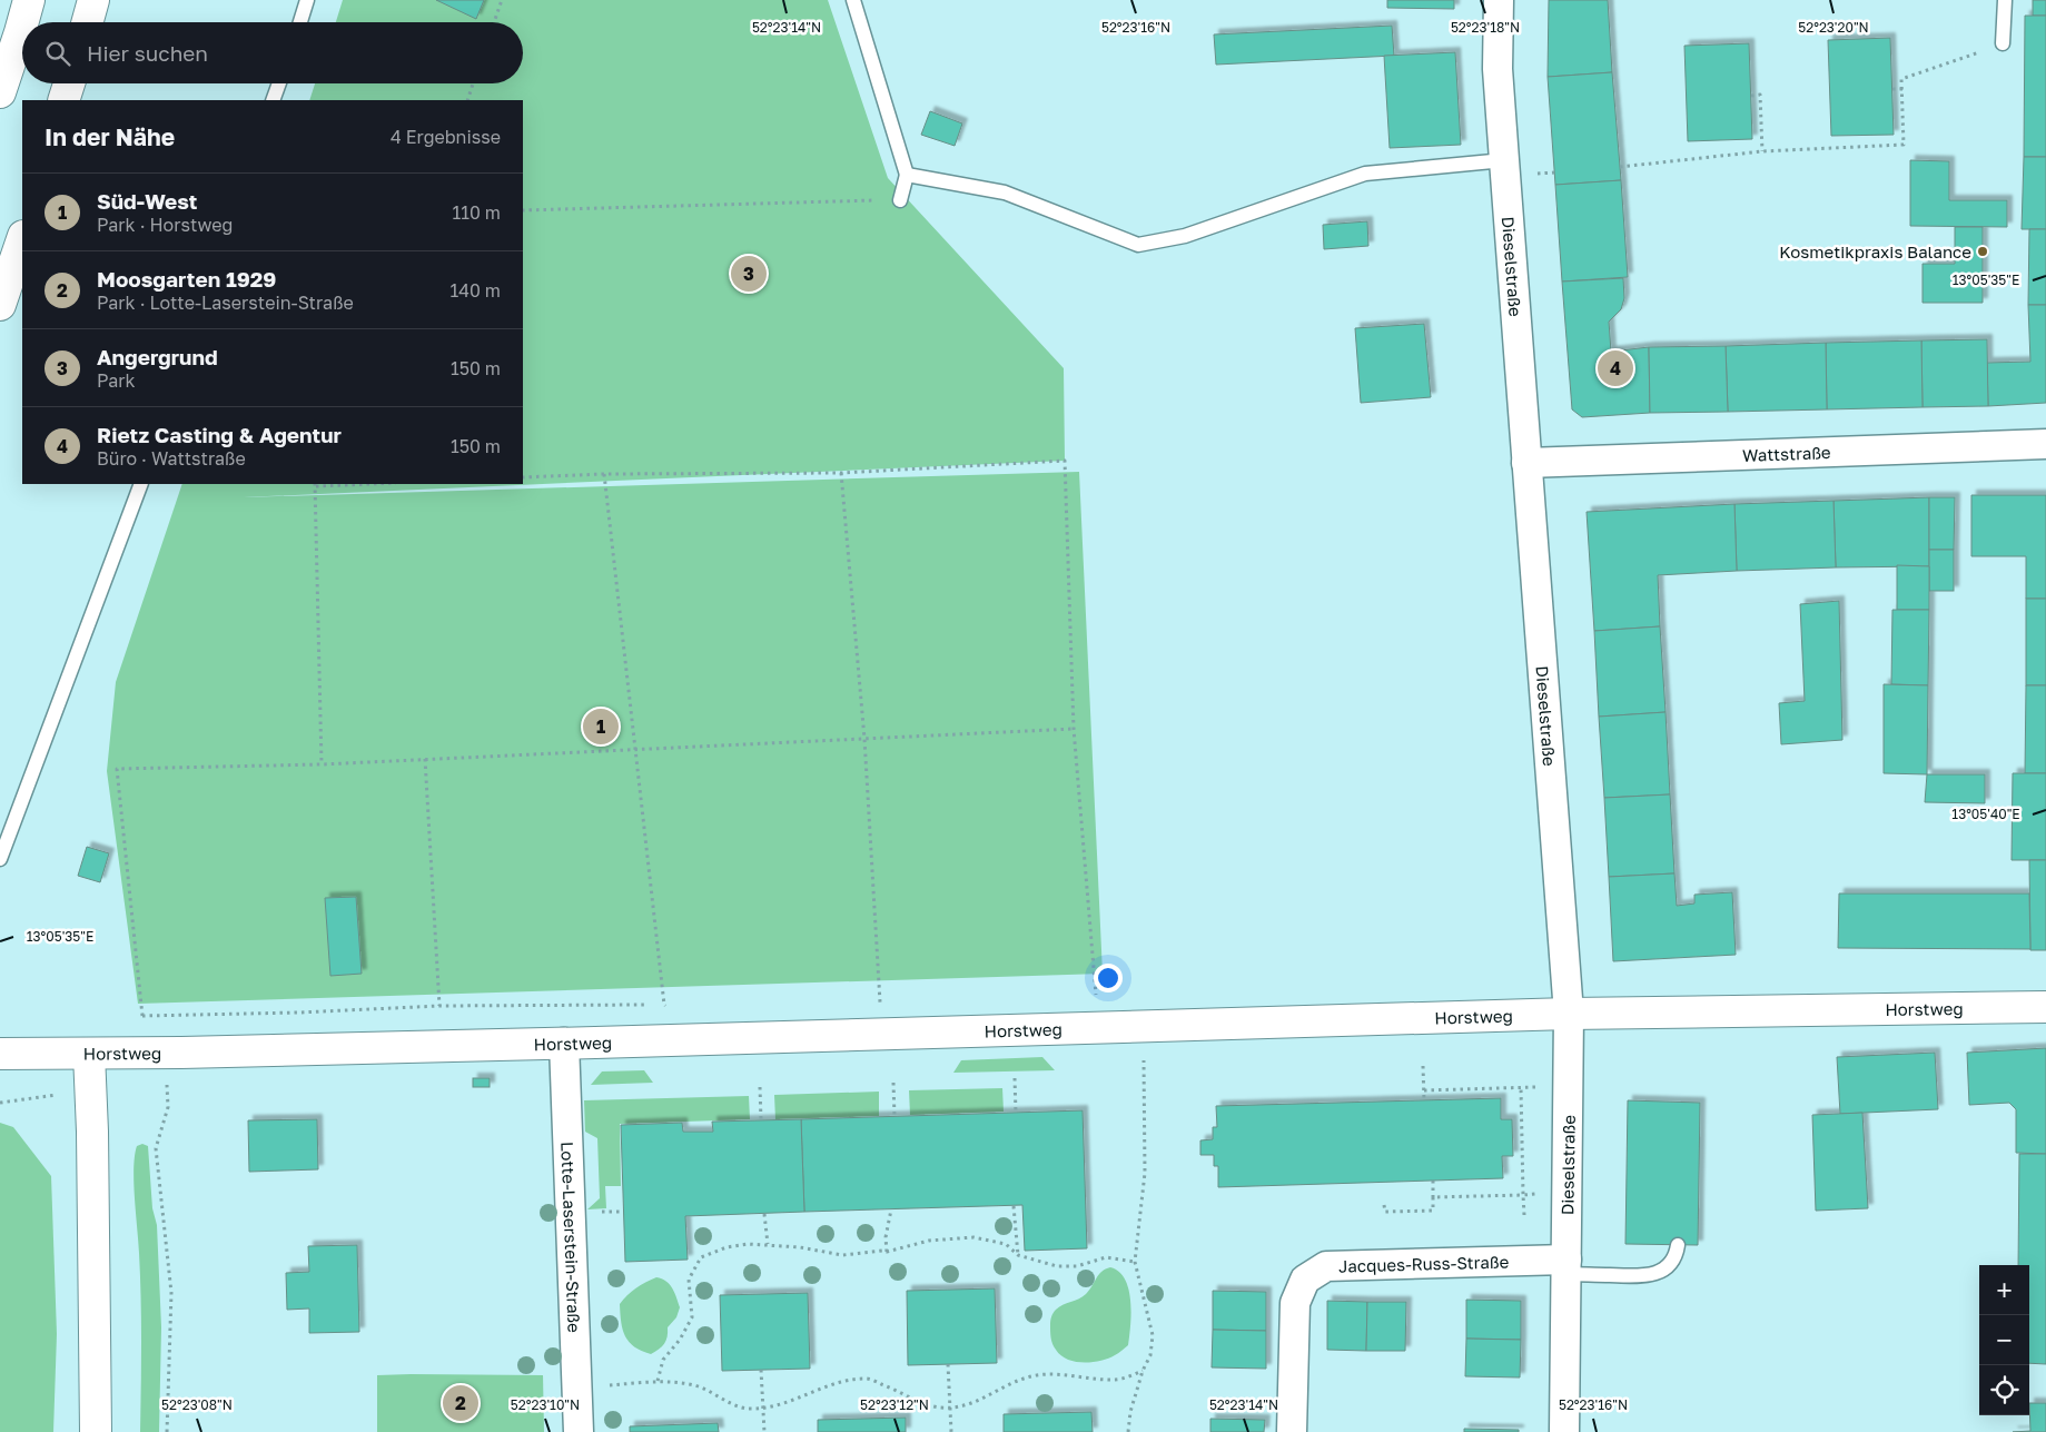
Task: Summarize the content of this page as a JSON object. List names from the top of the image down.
{
  "streets": {
    "main road": ["Horstweg"],
    "street": [
      "Dieselstraße",
      "Wattstraße",
      "Lotte-Laserstein-Straße",
      "Jacques-Russ-Straße"
    ]
  },
  "crossings": [
    ["Dieselstraße", "Wattstraße"],
    ["Dieselstraße", "Horstweg"],
    ["Dieselstraße", "Jacques-Russ-Straße"],
    ["Horstweg", "Lotte-Laserstein-Straße"]
  ],
  "places": ["Kosmetikpraxis Balance"],
  "page": {
    "search": "Hier suchen",
    "heading": ["In der Nähe", "4 Ergebnisse"],
    "list": [
      {
        "mark": "1",
        "name": "Süd-West",
        "note": "Park · Horstweg",
        "value": "110 m"
      },
      {
        "mark": "2",
        "name": "Moosgarten 1929",
        "note": "Park · Lotte-Laserstein-Straße",
        "value": "140 m"
      },
      {
        "mark": "3",
        "name": "Angergrund",
        "note": "Park",
        "value": "150 m"
      },
      {
        "mark": "4",
        "name": "Rietz Casting & Agentur",
        "note": "Büro · Wattstraße",
        "value": "150 m"
      }
    ],
    "pins": [
      "3",
      "4",
      "1",
      "2"
    ],
    "map_buttons": ["+", "−"]
  },
  "coordinates": [
    "52°23'14\"N",
    "52°23'16\"N",
    "52°23'18\"N",
    "52°23'20\"N",
    "13°05'35\"E",
    "13°05'40\"E",
    "52°23'08\"N",
    "52°23'10\"N",
    "52°23'12\"N"
  ]
}
